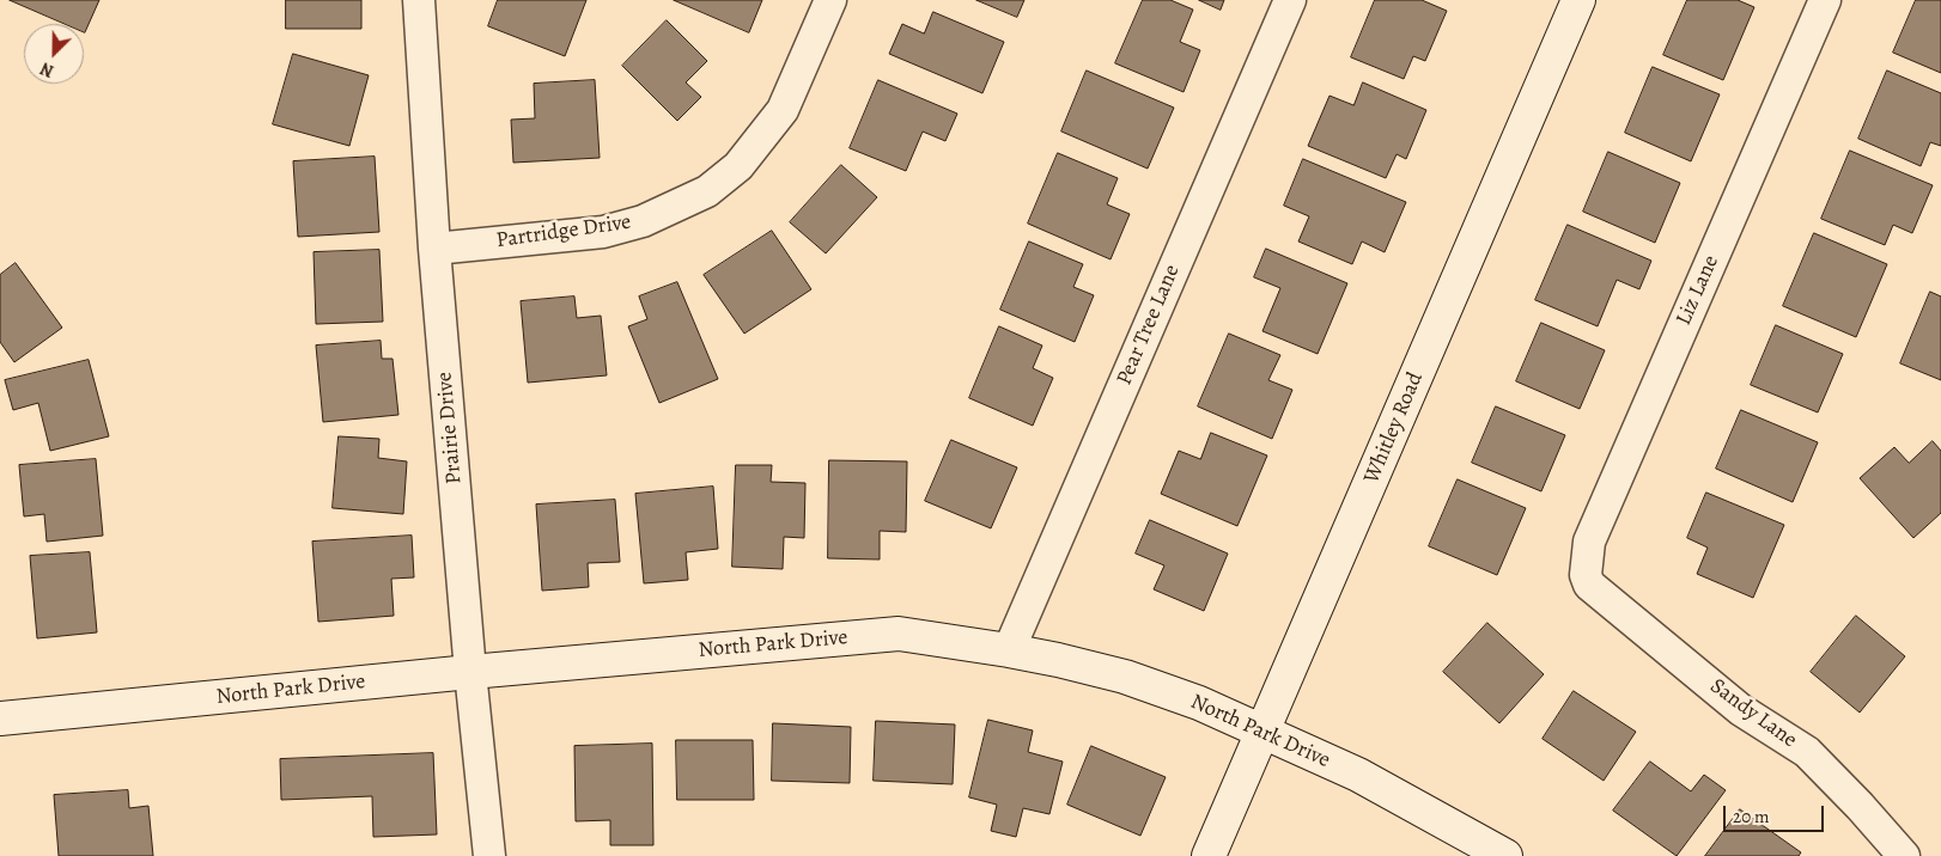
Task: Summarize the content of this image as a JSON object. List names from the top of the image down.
{
  "streets": {
    "street": [
      "Partridge Drive",
      "Liz Lane",
      "Pear Tree Lane",
      "Prairie Drive",
      "Whitley Road",
      "North Park Drive",
      "Sandy Lane"
    ]
  },
  "crossings": [
    ["Partridge Drive", "Prairie Drive"],
    ["Liz Lane", "Sandy Lane"],
    ["Pear Tree Lane", "North Park Drive"],
    ["Prairie Drive", "North Park Drive"],
    ["Whitley Road", "North Park Drive"]
  ],
  "scale_bar": "20 m",
  "north": "bottom left"
}
